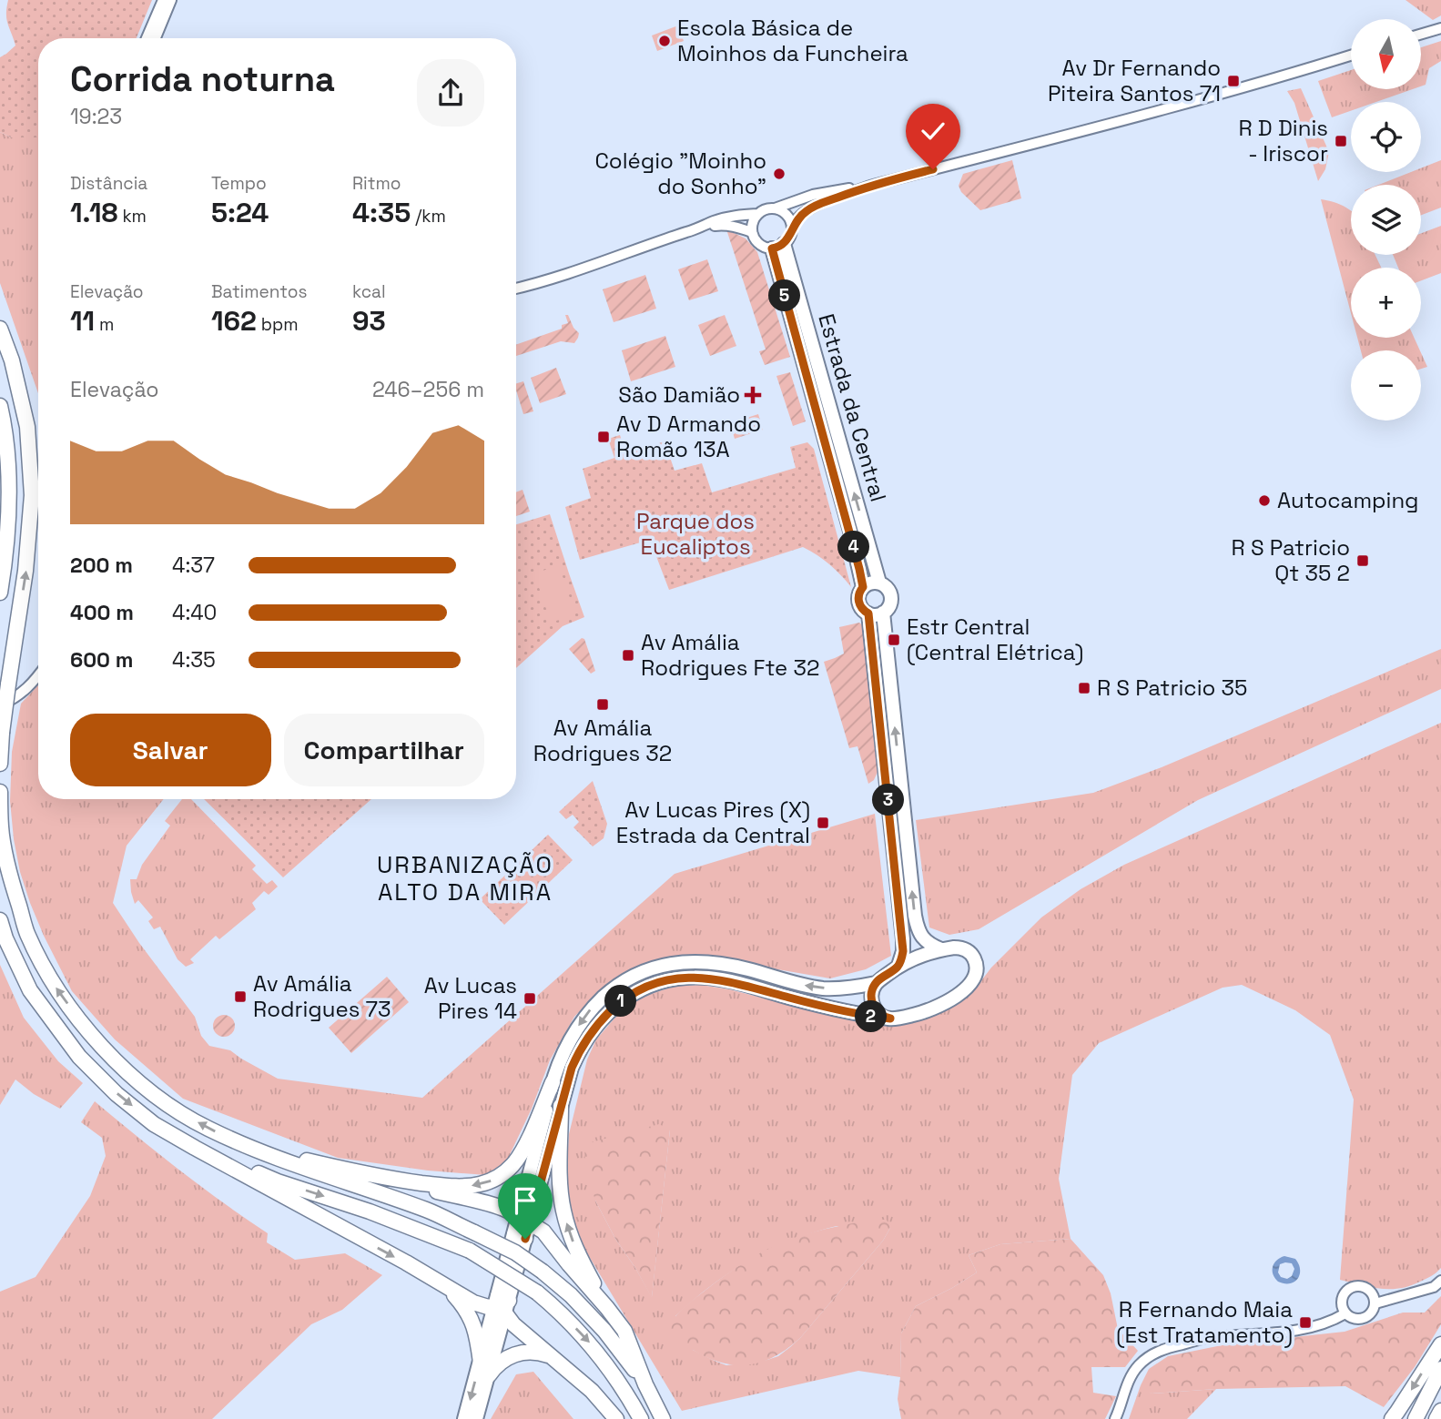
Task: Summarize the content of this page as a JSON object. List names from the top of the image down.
{
  "streets": {
    "main road": ["Estrada da Central"]
  },
  "districts": ["URBANIZAÇÃO ALTO DA MIRA"],
  "parks": ["Parque dos Eucaliptos"],
  "places": {
    "other": ["Escola Básica de Moinhos da Funcheira", "Colégio \"Moinho do Sonho\"", "Autocamping"],
    "transit": [
      "Av Dr Fernando Piteira Santos 71",
      "R D Dinis - Iriscor",
      "Av D Armando Romão 13A",
      "R S Patricio Qt 35 2",
      "Estr Central (Central Elétrica)",
      "Av Amália Rodrigues Fte 32",
      "R S Patricio 35",
      "Av Amália Rodrigues 32",
      "Av Lucas Pires (X) Estrada da Central",
      "Av Amália Rodrigues 73",
      "Av Lucas Pires 14",
      "R Fernando Maia (Est Tratamento)"
    ],
    "health": ["São Damião"]
  },
  "north": "bottom",
  "page": {
    "map_buttons": ["+", "−"],
    "heading": ["Corrida noturna", "19:23"],
    "stats": [
      ["Distância", "1.18 km"],
      ["Tempo", "5:24"],
      ["Ritmo", "4:35 /km"],
      ["Elevação", "11 m"],
      ["Batimentos", "162 bpm"],
      ["kcal", "93"]
    ],
    "pins": [
      "5",
      "4",
      "3",
      "1",
      "2"
    ],
    "chart": ["Elevação", "246–256 m"],
    "list": [
      {
        "name": "200 m",
        "note": "4:37"
      },
      {
        "name": "400 m",
        "note": "4:40"
      },
      {
        "name": "600 m",
        "note": "4:35"
      }
    ],
    "buttons": ["Salvar", "Compartilhar"]
  }
}
